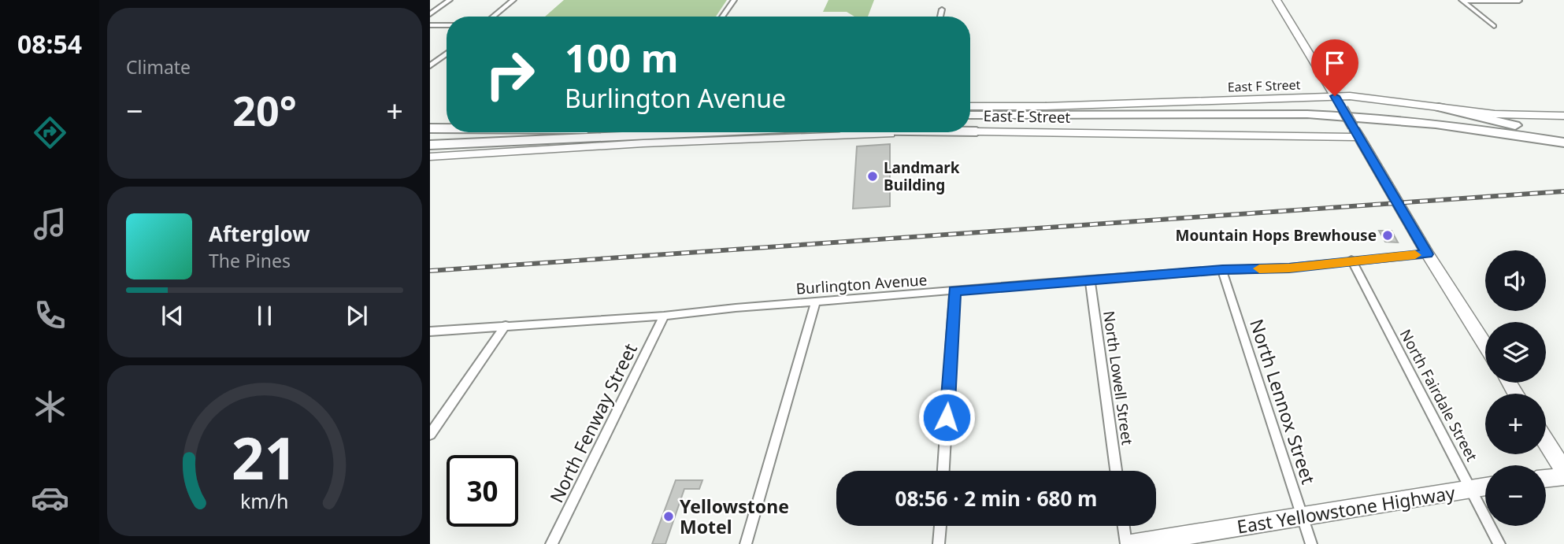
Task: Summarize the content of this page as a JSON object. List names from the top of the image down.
{
  "streets": {
    "main road": ["East F Street", "East E Street", "East Yellowstone Highway"],
    "street": [
      "Burlington Avenue",
      "North Lowell Street",
      "North Fairdale Street",
      "North Lennox Street",
      "North Fenway Street"
    ]
  },
  "crossings": [
    ["Burlington Avenue", "North Lowell Street"],
    ["Burlington Avenue", "North Fairdale Street"],
    ["Burlington Avenue", "North Lennox Street"],
    ["Burlington Avenue", "North Fenway Street"],
    ["North Fairdale Street", "East Yellowstone Highway"],
    ["North Lennox Street", "East Yellowstone Highway"]
  ],
  "places": ["Landmark Building", "Mountain Hops Brewhouse", "Yellowstone Motel"],
  "page": {
    "tabs": "08:54",
    "tile": "Climate",
    "turn": ["100 m", "Burlington Avenue"],
    "heat": ["−", "20°", "+"],
    "song": ["Afterglow", "The Pines"],
    "map_buttons": ["+", "−"],
    "limit": "30",
    "trip": "08:56 · 2 min · 680 m",
    "gauge": ["21", "km/h"]
  }
}
